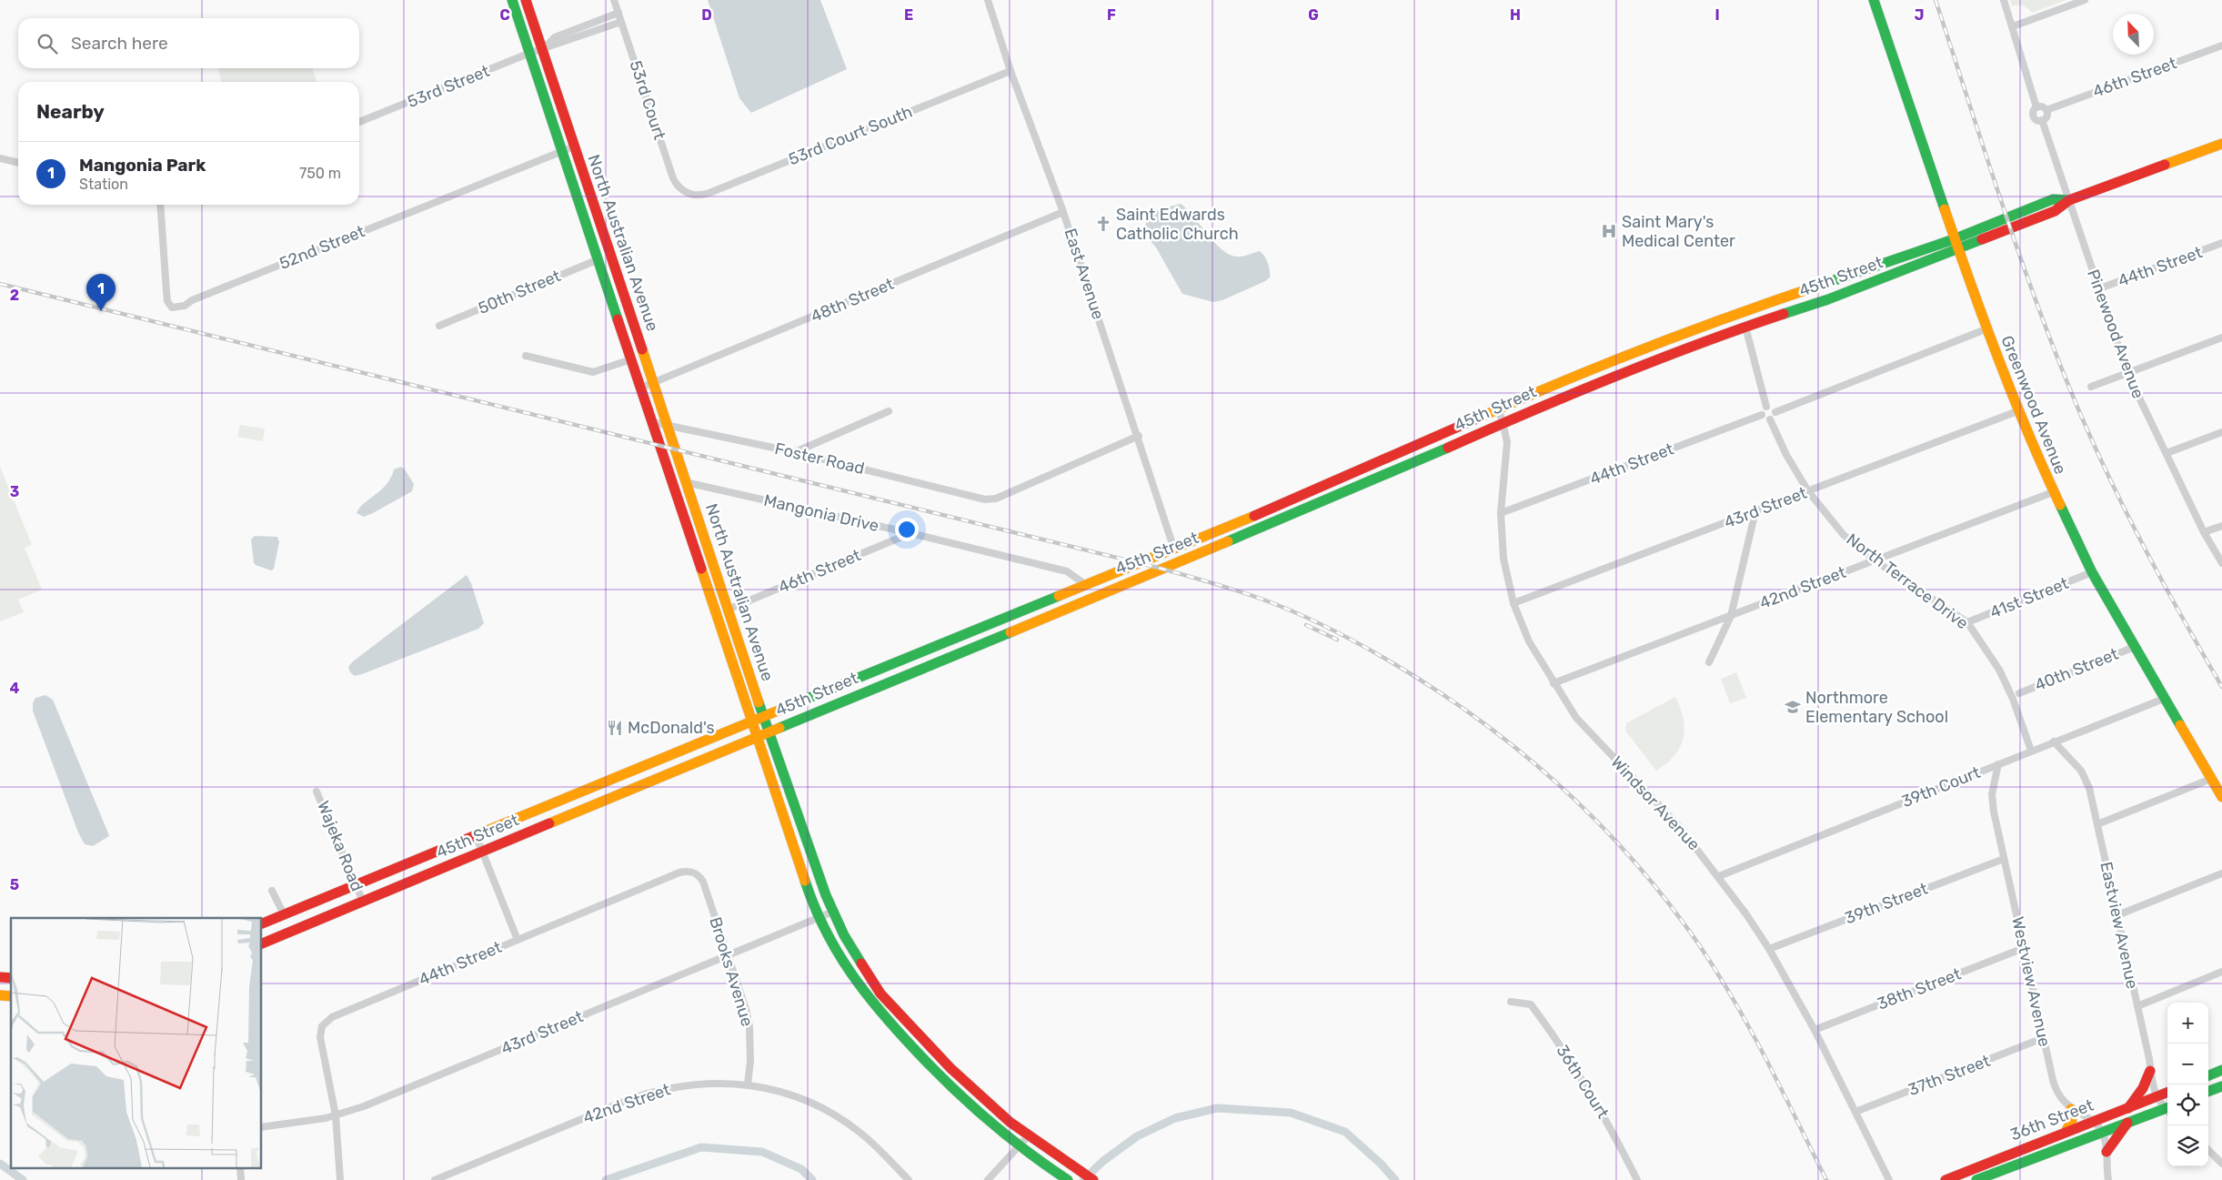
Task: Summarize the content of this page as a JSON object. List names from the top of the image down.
{
  "streets": {
    "main road": [
      "North Australian Avenue",
      "45th Street",
      "Greenwood Avenue",
      "36th Street"
    ],
    "street": [
      "46th Street",
      "53rd Street",
      "53rd Court",
      "53rd Court South",
      "52nd Street",
      "44th Street",
      "East Avenue",
      "50th Street",
      "48th Street",
      "Pinewood Avenue",
      "Foster Road",
      "43rd Street",
      "Mangonia Drive",
      "North Terrace Drive",
      "42nd Street",
      "41st Street",
      "40th Street",
      "39th Court",
      "Windsor Avenue",
      "Wajeka Road",
      "39th Street",
      "Eastview Avenue",
      "Brooks Avenue",
      "Westview Avenue",
      "38th Street",
      "37th Street",
      "36th Court"
    ]
  },
  "crossings": [
    ["46th Street", "North Australian Avenue"],
    ["46th Street", "Pinewood Avenue"],
    ["46th Street", "Mangonia Drive"],
    ["53rd Street", "53rd Court"],
    ["53rd Street", "North Australian Avenue"],
    ["53rd Court", "53rd Court South"],
    ["53rd Court South", "East Avenue"],
    ["North Australian Avenue", "52nd Street"],
    ["North Australian Avenue", "45th Street"],
    ["North Australian Avenue", "50th Street"],
    ["North Australian Avenue", "48th Street"],
    ["North Australian Avenue", "Foster Road"],
    ["North Australian Avenue", "43rd Street"],
    ["North Australian Avenue", "Mangonia Drive"],
    ["44th Street", "Pinewood Avenue"],
    ["44th Street", "43rd Street"],
    ["44th Street", "North Terrace Drive"],
    ["44th Street", "Windsor Avenue"],
    ["44th Street", "Brooks Avenue"],
    ["East Avenue", "45th Street"],
    ["East Avenue", "48th Street"],
    ["East Avenue", "Foster Road"],
    ["45th Street", "Pinewood Avenue"],
    ["45th Street", "Greenwood Avenue"],
    ["45th Street", "Mangonia Drive"],
    ["45th Street", "Windsor Avenue"],
    ["45th Street", "Wajeka Road"],
    ["Greenwood Avenue", "43rd Street"],
    ["Greenwood Avenue", "42nd Street"],
    ["Greenwood Avenue", "41st Street"],
    ["Greenwood Avenue", "40th Street"],
    ["Greenwood Avenue", "39th Court"],
    ["43rd Street", "North Terrace Drive"],
    ["43rd Street", "Windsor Avenue"],
    ["43rd Street", "Brooks Avenue"],
    ["North Terrace Drive", "42nd Street"],
    ["North Terrace Drive", "41st Street"],
    ["North Terrace Drive", "39th Court"],
    ["42nd Street", "Windsor Avenue"],
    ["42nd Street", "Brooks Avenue"],
    ["39th Court", "Windsor Avenue"],
    ["39th Court", "Eastview Avenue"],
    ["39th Court", "Westview Avenue"],
    ["Windsor Avenue", "39th Street"],
    ["Windsor Avenue", "38th Street"],
    ["Windsor Avenue", "37th Street"],
    ["39th Street", "Westview Avenue"],
    ["Eastview Avenue", "36th Street"],
    ["Westview Avenue", "38th Street"],
    ["Westview Avenue", "37th Street"],
    ["Westview Avenue", "36th Street"]
  ],
  "places": {
    "church": ["Saint Edwards Catholic Church"],
    "hospital": ["Saint Mary's Medical Center"],
    "school or university": ["Northmore Elementary School"],
    "restaurant": ["McDonald's"]
  },
  "north": "top left",
  "page": {
    "search": "Search here",
    "heading": "Nearby",
    "list": [
      {
        "mark": "1",
        "name": "Mangonia Park",
        "note": "Station",
        "value": "750 m"
      }
    ],
    "pins": "1",
    "map_buttons": ["+", "−"]
  },
  "grid": {
    "columns": [
      "C",
      "D",
      "E",
      "F",
      "G",
      "H",
      "I",
      "J"
    ],
    "rows": [
      "2",
      "3",
      "4",
      "5"
    ]
  }
}
